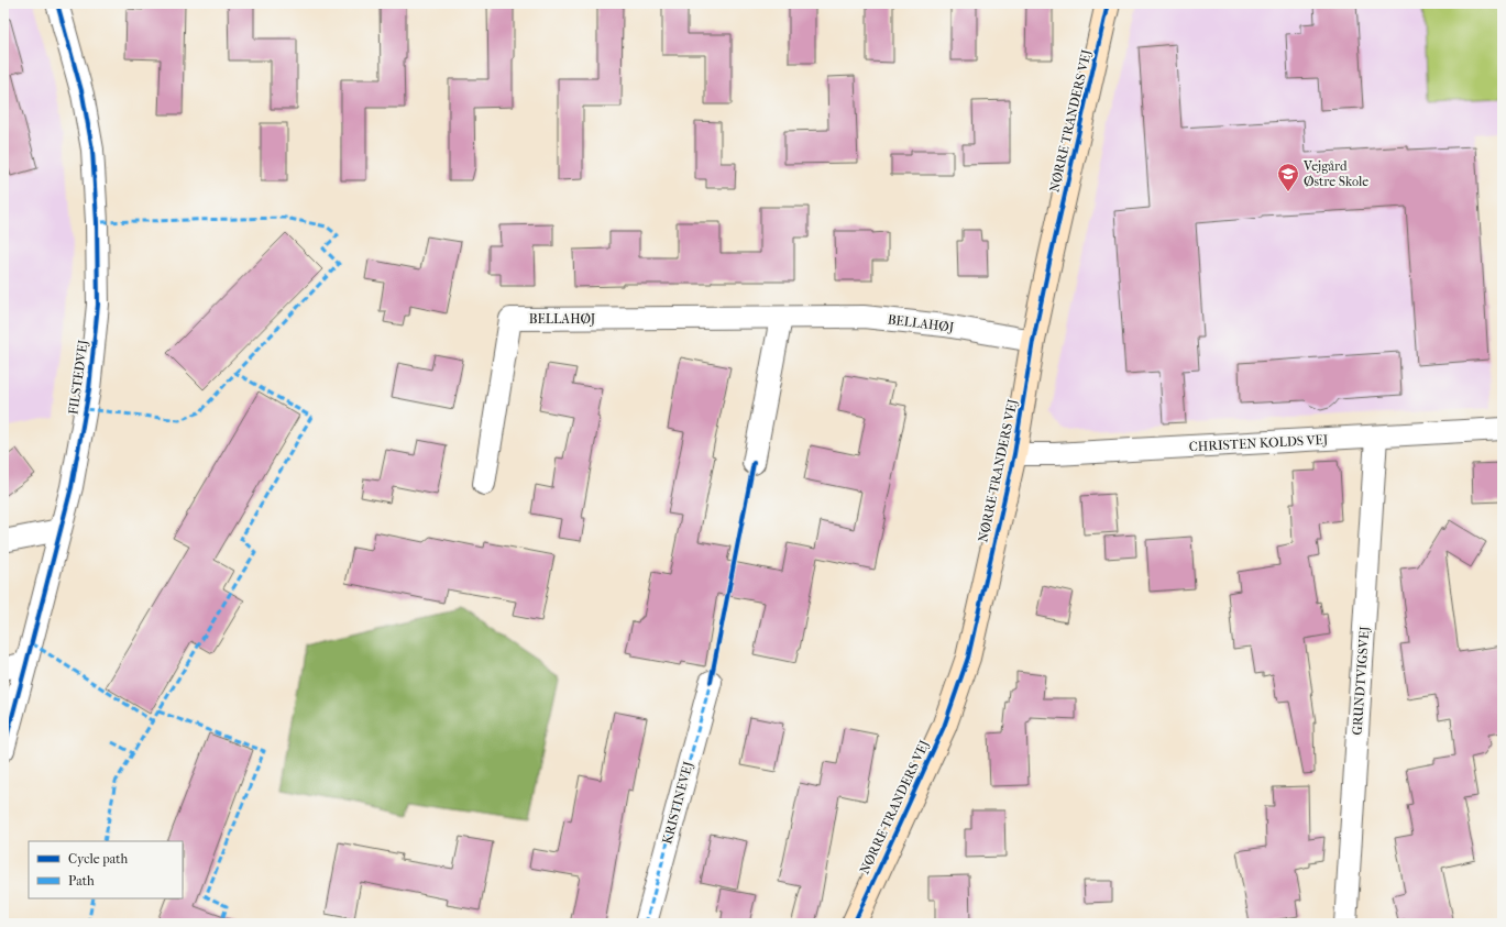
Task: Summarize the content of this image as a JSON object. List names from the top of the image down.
{
  "streets": {
    "street": [
      "NØRRE TRANDERS VEJ",
      "BELLAHØJ",
      "FILSTEDVEJ",
      "CHRISTEN KOLDS VEJ",
      "GRUNDTVIGSVEJ",
      "KRISTINEVEJ"
    ]
  },
  "crossings": [
    ["NØRRE TRANDERS VEJ", "BELLAHØJ"],
    ["NØRRE TRANDERS VEJ", "CHRISTEN KOLDS VEJ"],
    ["CHRISTEN KOLDS VEJ", "GRUNDTVIGSVEJ"]
  ],
  "places": {
    "school or university": ["Vejgård Østre Skole"]
  },
  "legend": ["Cycle path", "Path"]
}
